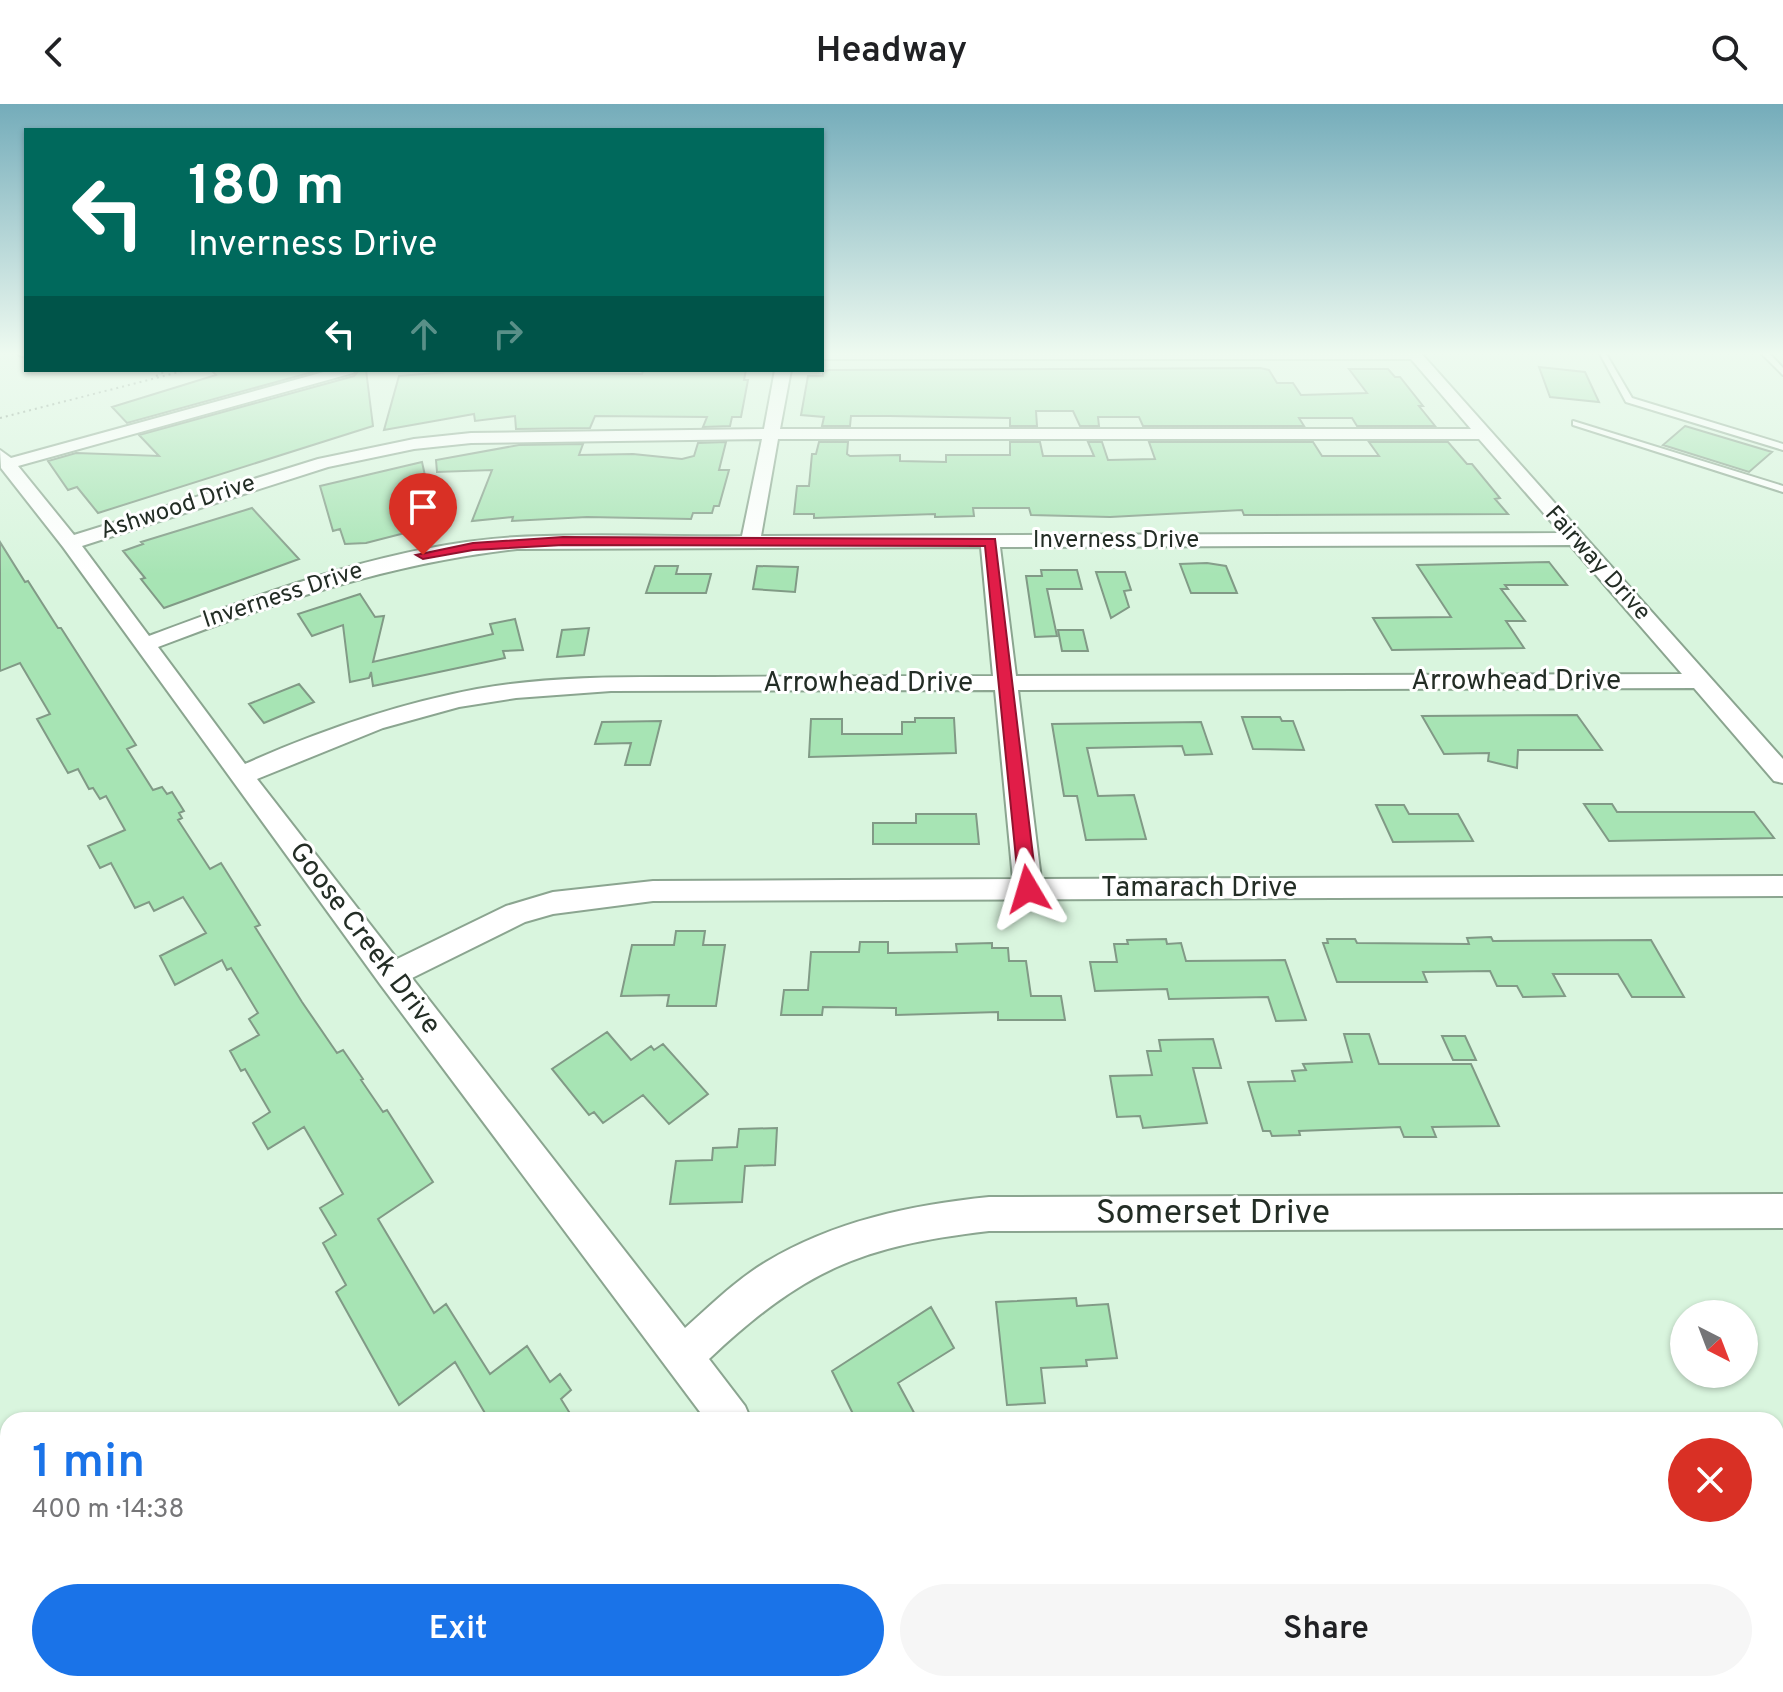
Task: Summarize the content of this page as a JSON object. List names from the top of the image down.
{
  "streets": {
    "street": [
      "Ashwood Drive",
      "Inverness Drive",
      "Fairway Drive",
      "Arrowhead Drive",
      "Tamarach Drive",
      "Goose Creek Drive",
      "Somerset Drive"
    ]
  },
  "crossings": [
    ["Ashwood Drive", "Fairway Drive"],
    ["Ashwood Drive", "Goose Creek Drive"],
    ["Inverness Drive", "Fairway Drive"],
    ["Inverness Drive", "Goose Creek Drive"],
    ["Fairway Drive", "Arrowhead Drive"],
    ["Arrowhead Drive", "Goose Creek Drive"],
    ["Tamarach Drive", "Goose Creek Drive"],
    ["Goose Creek Drive", "Somerset Drive"]
  ],
  "north": "bottom right",
  "page": {
    "header": "Headway",
    "turn": ["180 m", "Inverness Drive"],
    "heading": ["1 min", "400 m · 14:38"],
    "buttons": ["Exit", "Share"]
  }
}
